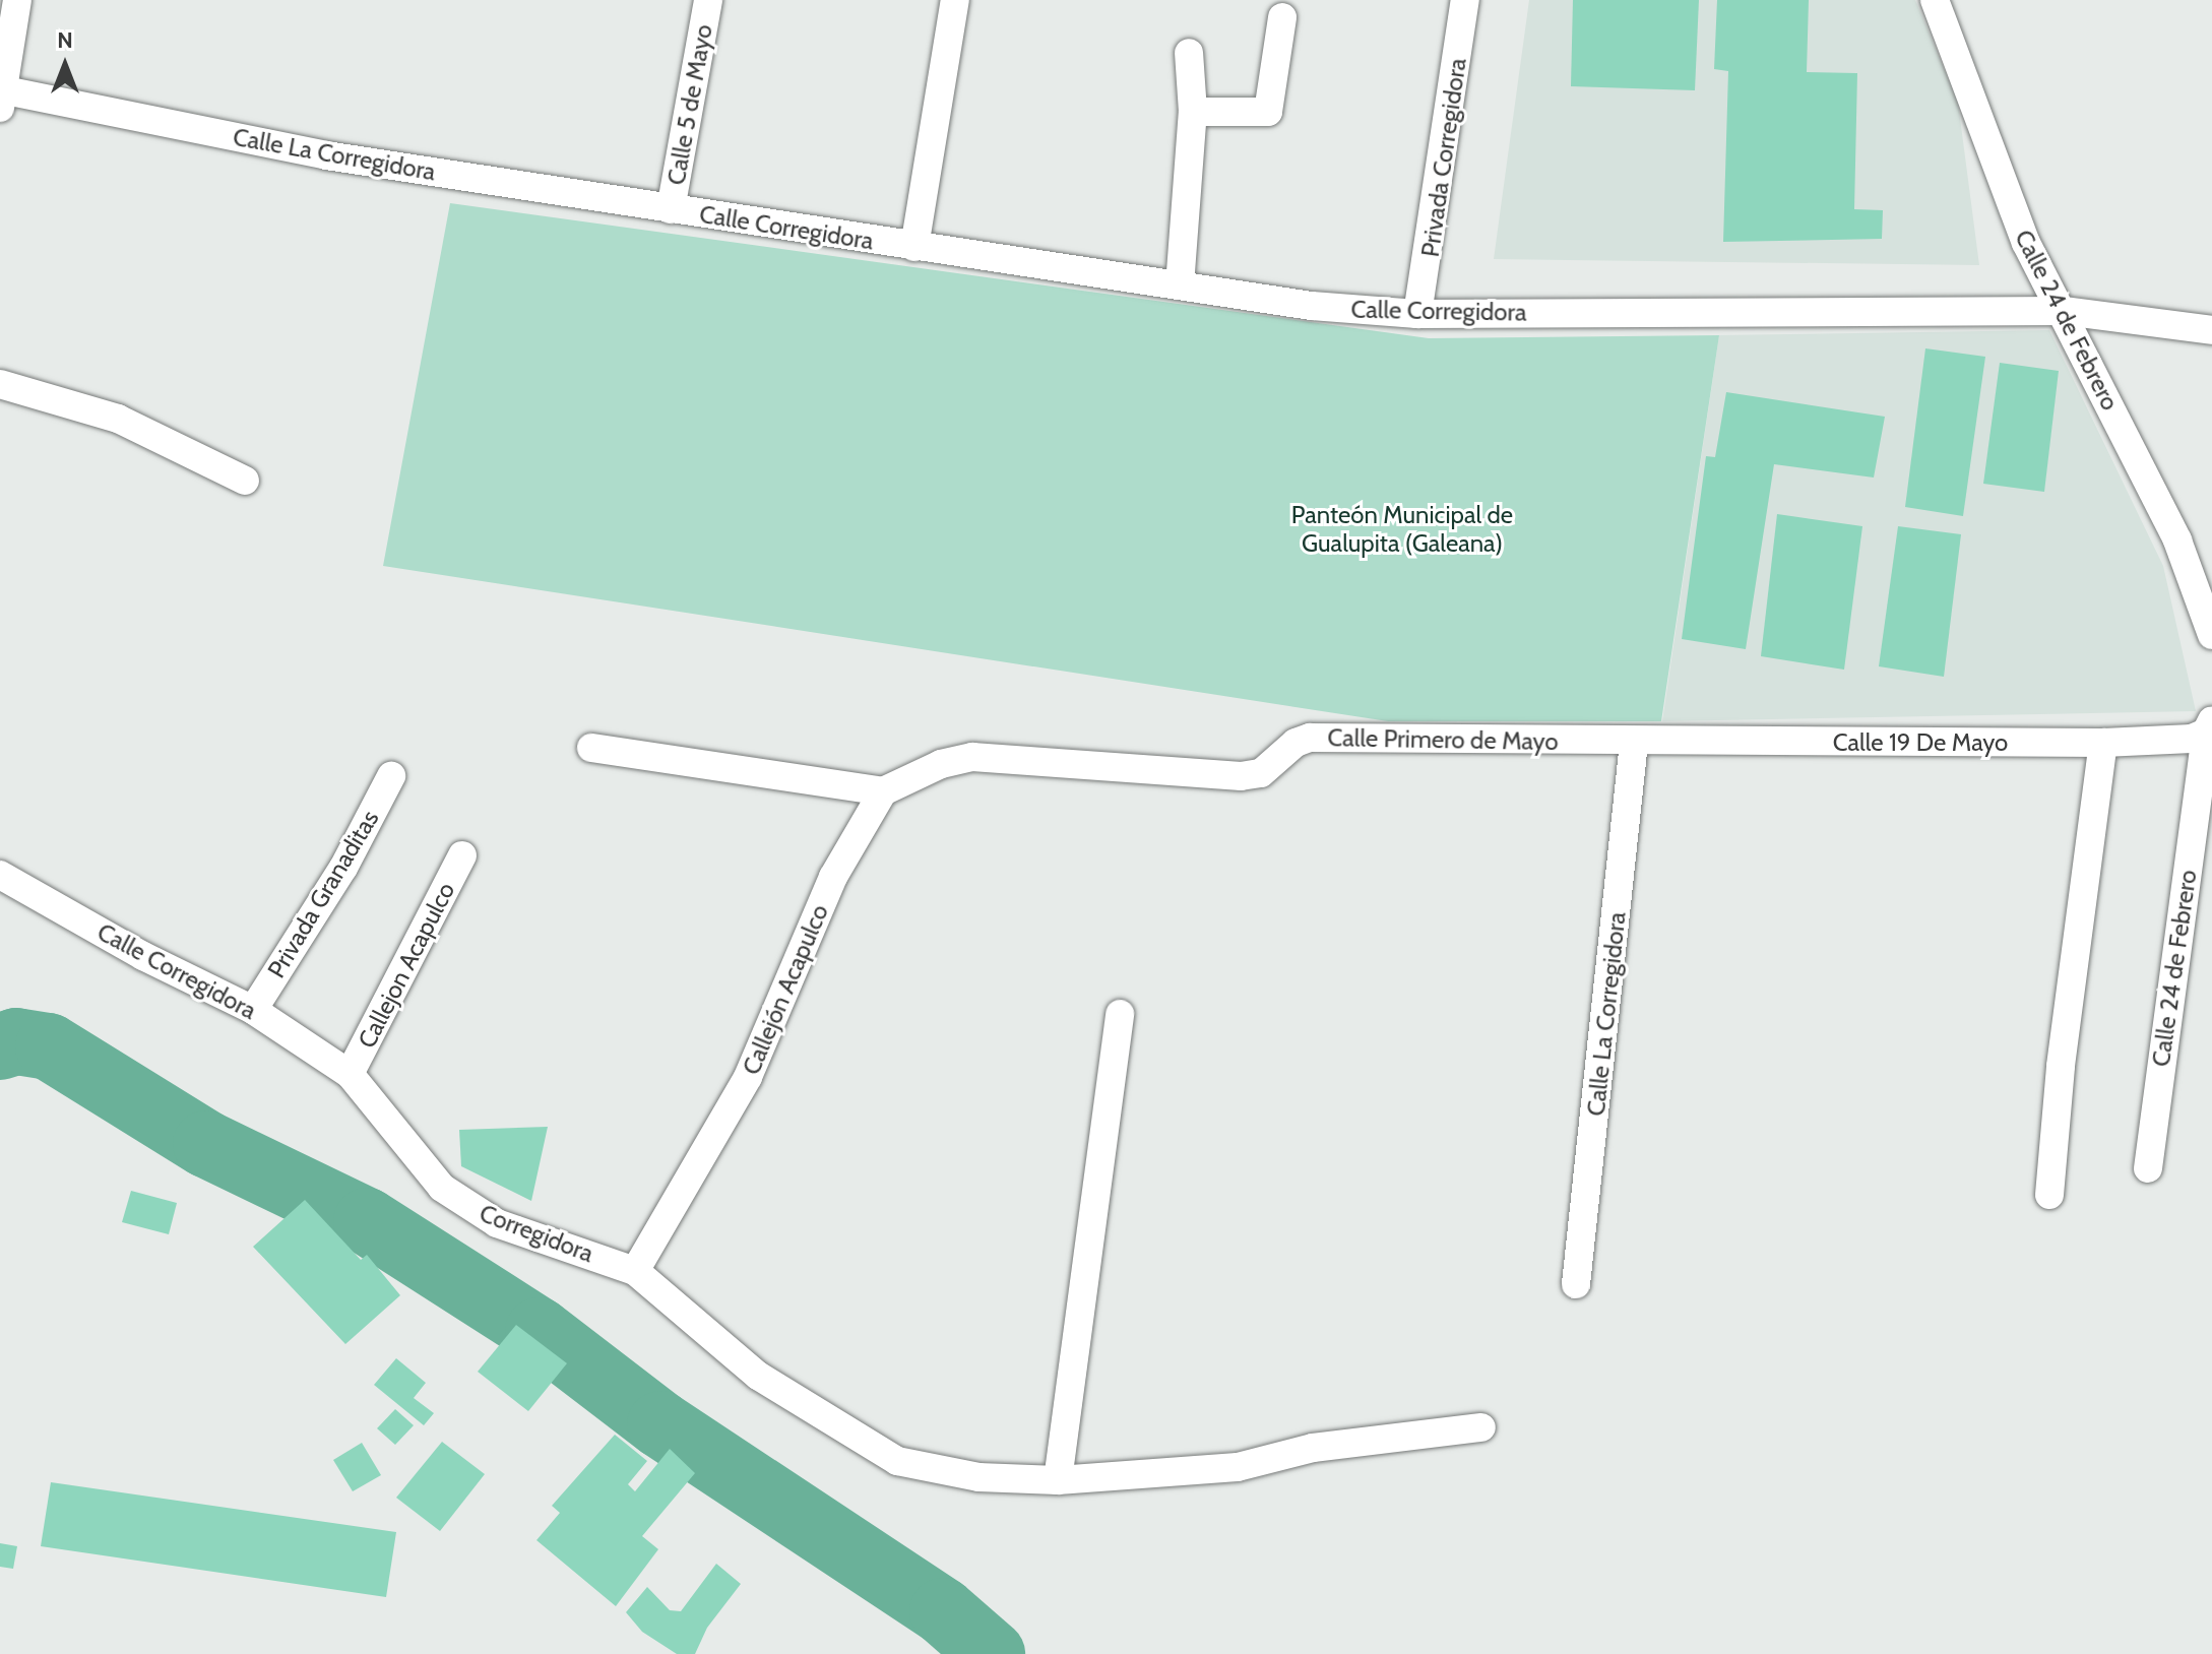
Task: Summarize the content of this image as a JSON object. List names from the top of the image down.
{
  "streets": {
    "street": [
      "Calle 5 de Mayo",
      "Calle La Corregidora",
      "Privada Corregidora",
      "Calle Corregidora",
      "Calle 24 de Febrero",
      "Calle Primero de Mayo",
      "Calle 19 De Mayo",
      "Privada Granaditas",
      "Callejon Acapulco",
      "Callejón Acapulco",
      "Corregidora"
    ]
  },
  "crossings": [
    ["Calle 5 de Mayo", "Calle La Corregidora"],
    ["Calle 5 de Mayo", "Calle Corregidora"],
    ["Calle La Corregidora", "Calle Corregidora"],
    ["Calle La Corregidora", "Calle Primero de Mayo"],
    ["Calle La Corregidora", "Calle 19 De Mayo"],
    ["Privada Corregidora", "Calle Corregidora"],
    ["Calle Corregidora", "Calle 24 de Febrero"],
    ["Calle Corregidora", "Privada Granaditas"],
    ["Calle Corregidora", "Callejon Acapulco"],
    ["Calle Corregidora", "Corregidora"],
    ["Calle 24 de Febrero", "Calle 19 De Mayo"],
    ["Calle Primero de Mayo", "Calle 19 De Mayo"],
    ["Calle Primero de Mayo", "Callejón Acapulco"],
    ["Callejon Acapulco", "Corregidora"],
    ["Callejón Acapulco", "Corregidora"]
  ],
  "parks": ["Panteón Municipal de Gualupita (Galeana)"],
  "north": "top"
}
